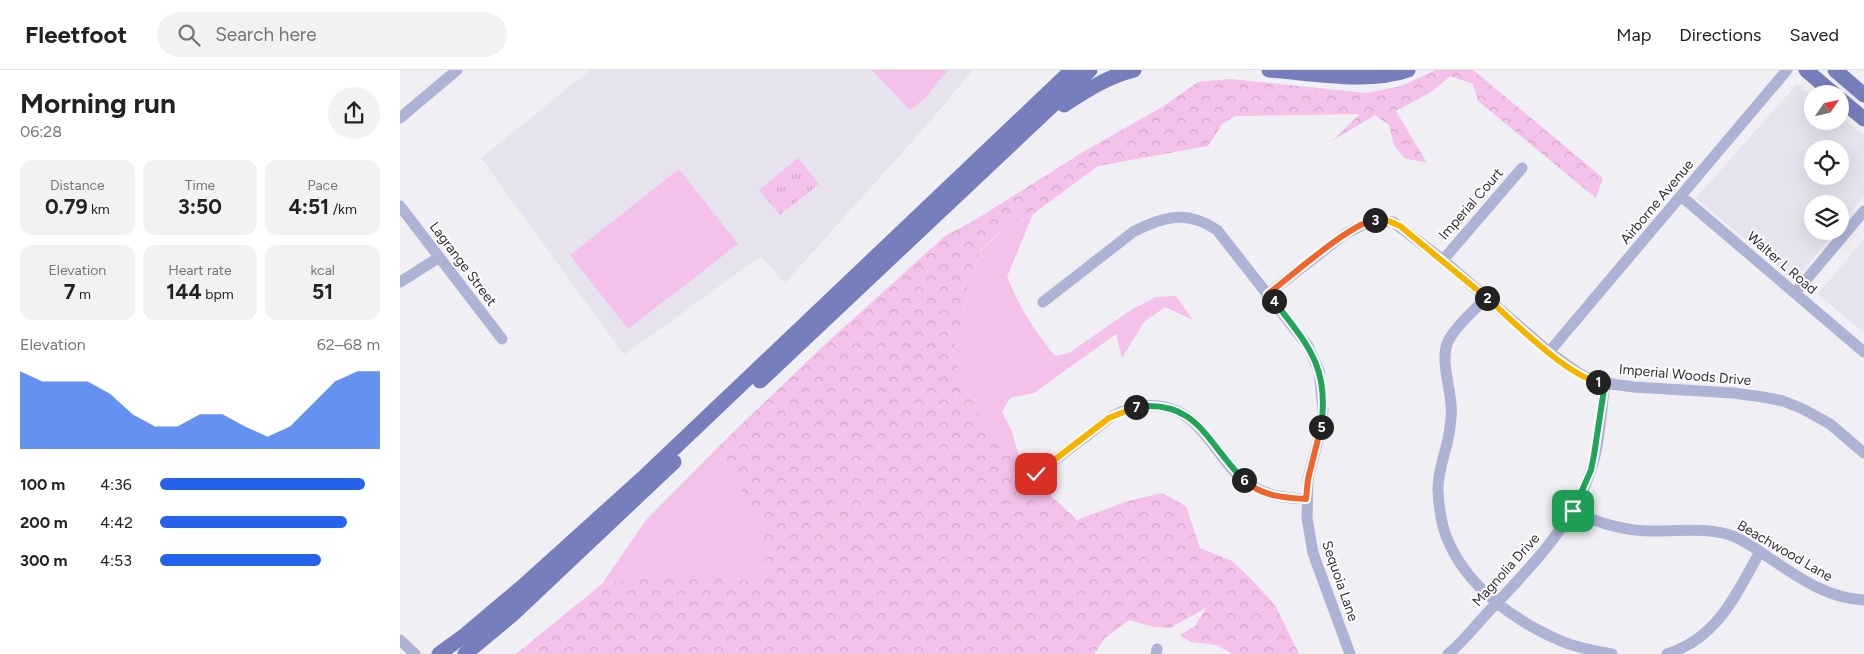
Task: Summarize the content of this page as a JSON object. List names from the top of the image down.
{
  "streets": {
    "street": [
      "Airborne Avenue",
      "Imperial Court",
      "Walter L Road",
      "Lagrange Street",
      "Imperial Woods Drive",
      "Beachwood Lane",
      "Magnolia Drive",
      "Sequoia Lane"
    ]
  },
  "crossings": [
    ["Airborne Avenue", "Walter L Road"],
    ["Airborne Avenue", "Imperial Woods Drive"],
    ["Imperial Court", "Imperial Woods Drive"],
    ["Imperial Woods Drive", "Magnolia Drive"],
    ["Imperial Woods Drive", "Sequoia Lane"],
    ["Beachwood Lane", "Magnolia Drive"]
  ],
  "north": "top right",
  "page": {
    "header": "Fleetfoot",
    "search": "Search here",
    "nav": ["Map", "Directions", "Saved"],
    "heading": ["Morning run", "06:28"],
    "stats": [
      ["Distance", "0.79 km"],
      ["Time", "3:50"],
      ["Pace", "4:51 /km"],
      ["Elevation", "7 m"],
      ["Heart rate", "144 bpm"],
      ["kcal", "51"]
    ],
    "pins": [
      "3",
      "2",
      "4",
      "1",
      "7",
      "5",
      "6"
    ],
    "chart": ["Elevation", "62–68 m"],
    "list": [
      {
        "name": "100 m",
        "note": "4:36"
      },
      {
        "name": "200 m",
        "note": "4:42"
      },
      {
        "name": "300 m",
        "note": "4:53"
      }
    ]
  }
}
